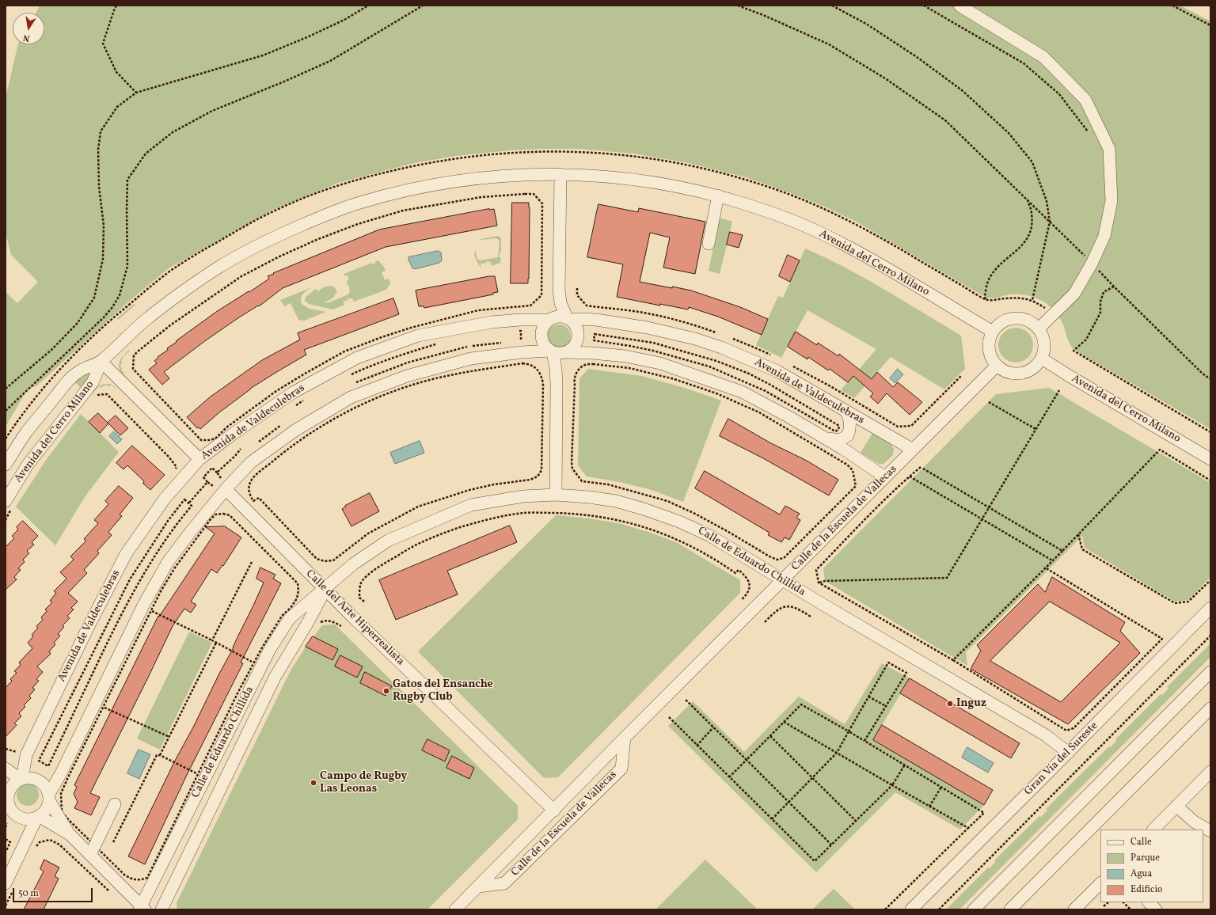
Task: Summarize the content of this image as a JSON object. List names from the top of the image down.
{
  "streets": {
    "street": [
      "Avenida del Cerro Milano",
      "Avenida de Valdeculebras",
      "Calle de la Escuela de Vallecas",
      "Calle de Eduardo Chillida",
      "Calle del Arte Hiperrealista",
      "Gran Vía del Sureste"
    ]
  },
  "crossings": [
    ["Avenida del Cerro Milano", "Calle de la Escuela de Vallecas"],
    ["Avenida de Valdeculebras", "Calle de la Escuela de Vallecas"],
    ["Calle de la Escuela de Vallecas", "Calle de Eduardo Chillida"],
    ["Calle de la Escuela de Vallecas", "Calle del Arte Hiperrealista"],
    ["Calle de Eduardo Chillida", "Calle del Arte Hiperrealista"],
    ["Calle de Eduardo Chillida", "Gran Vía del Sureste"]
  ],
  "places": ["Gatos del Ensanche Rugby Club", "Inguz", "Campo de Rugby Las Leonas"],
  "legend": [
    "Calle",
    "Parque",
    "Agua",
    "Edificio"
  ],
  "scale_bar": "50 m",
  "north": "bottom"
}
